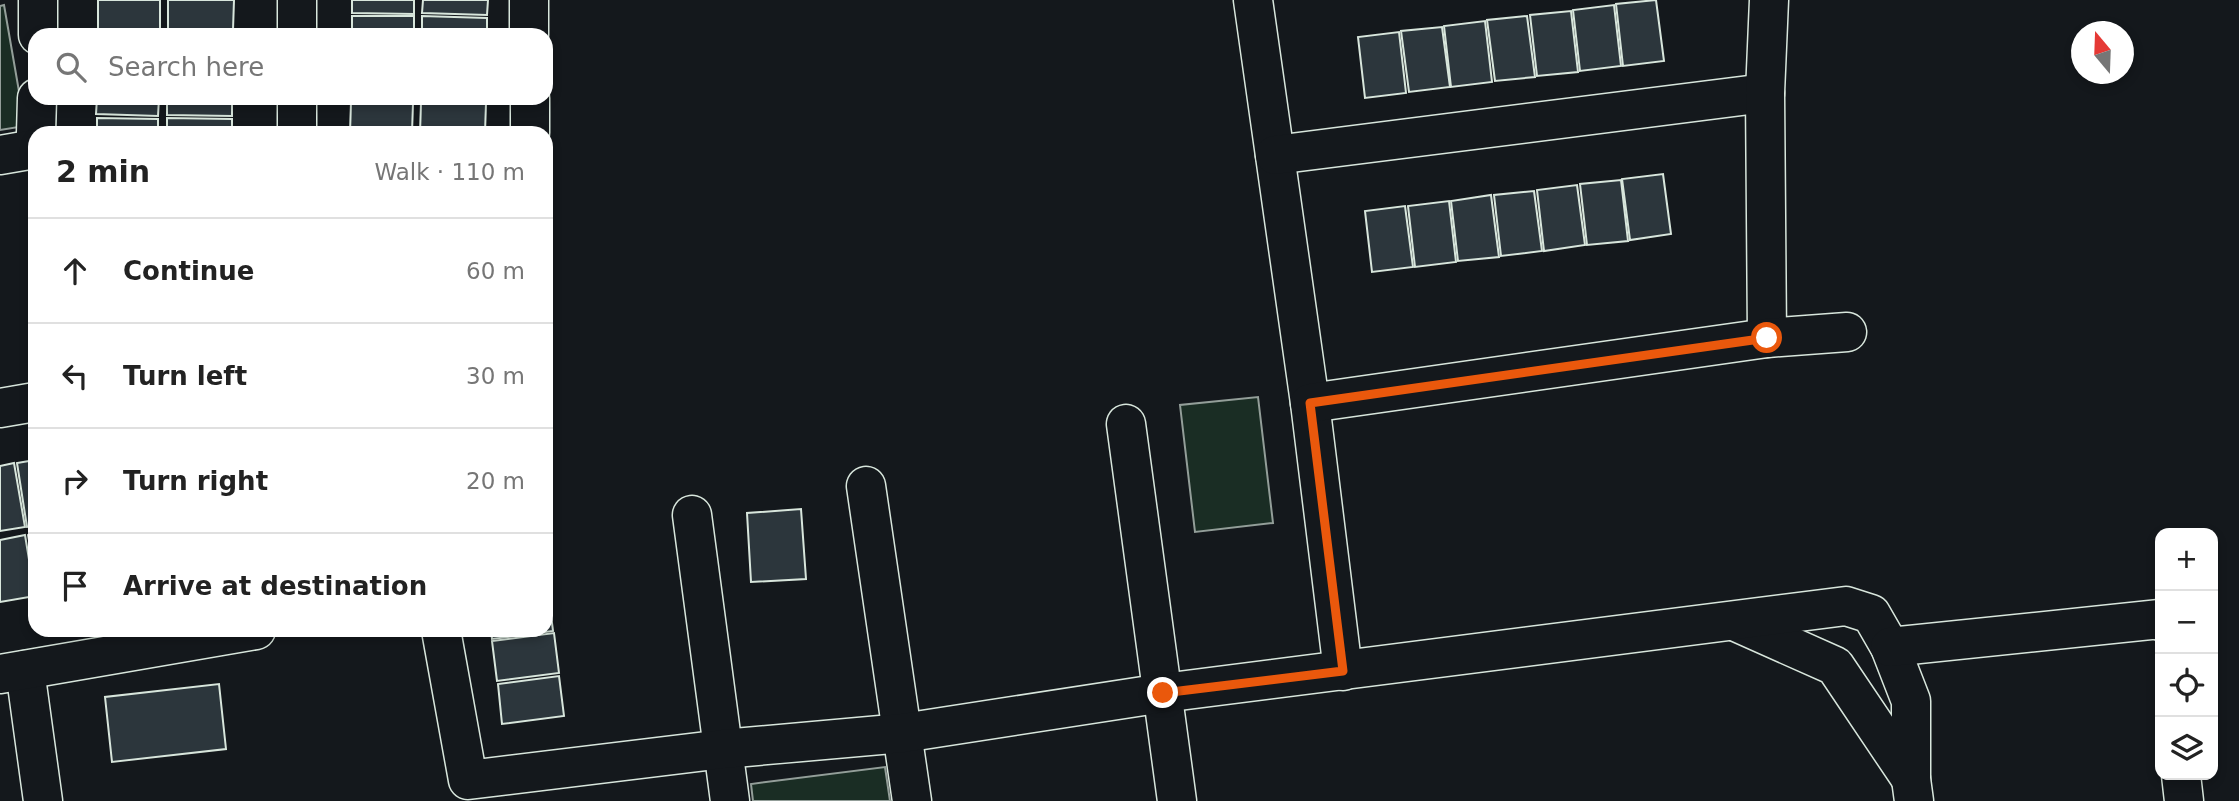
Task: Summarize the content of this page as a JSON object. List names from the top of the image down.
{
  "north": "top",
  "page": {
    "search": "Search here",
    "heading": ["2 min", "Walk · 110 m"],
    "list": [
      ["Continue", "60 m"],
      ["Turn left", "30 m"],
      ["Turn right", "20 m"],
      "Arrive at destination"
    ],
    "map_buttons": ["+", "−"]
  }
}
